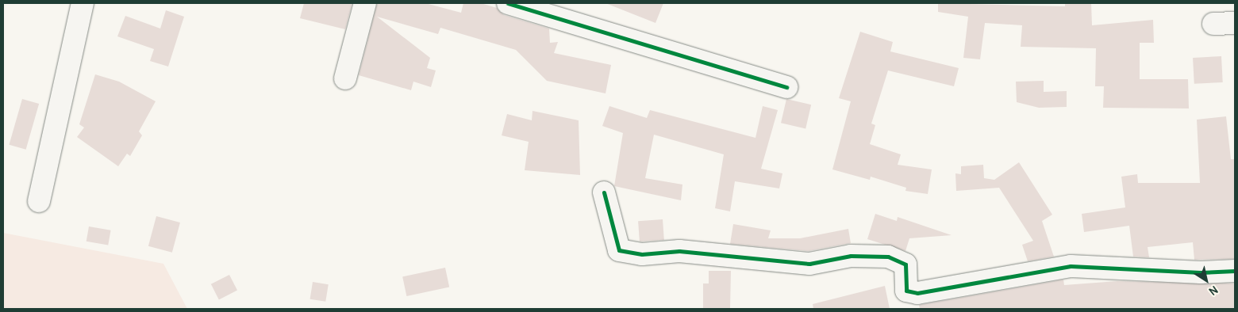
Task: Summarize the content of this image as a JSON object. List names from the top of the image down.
{
  "north": "bottom right"
}
